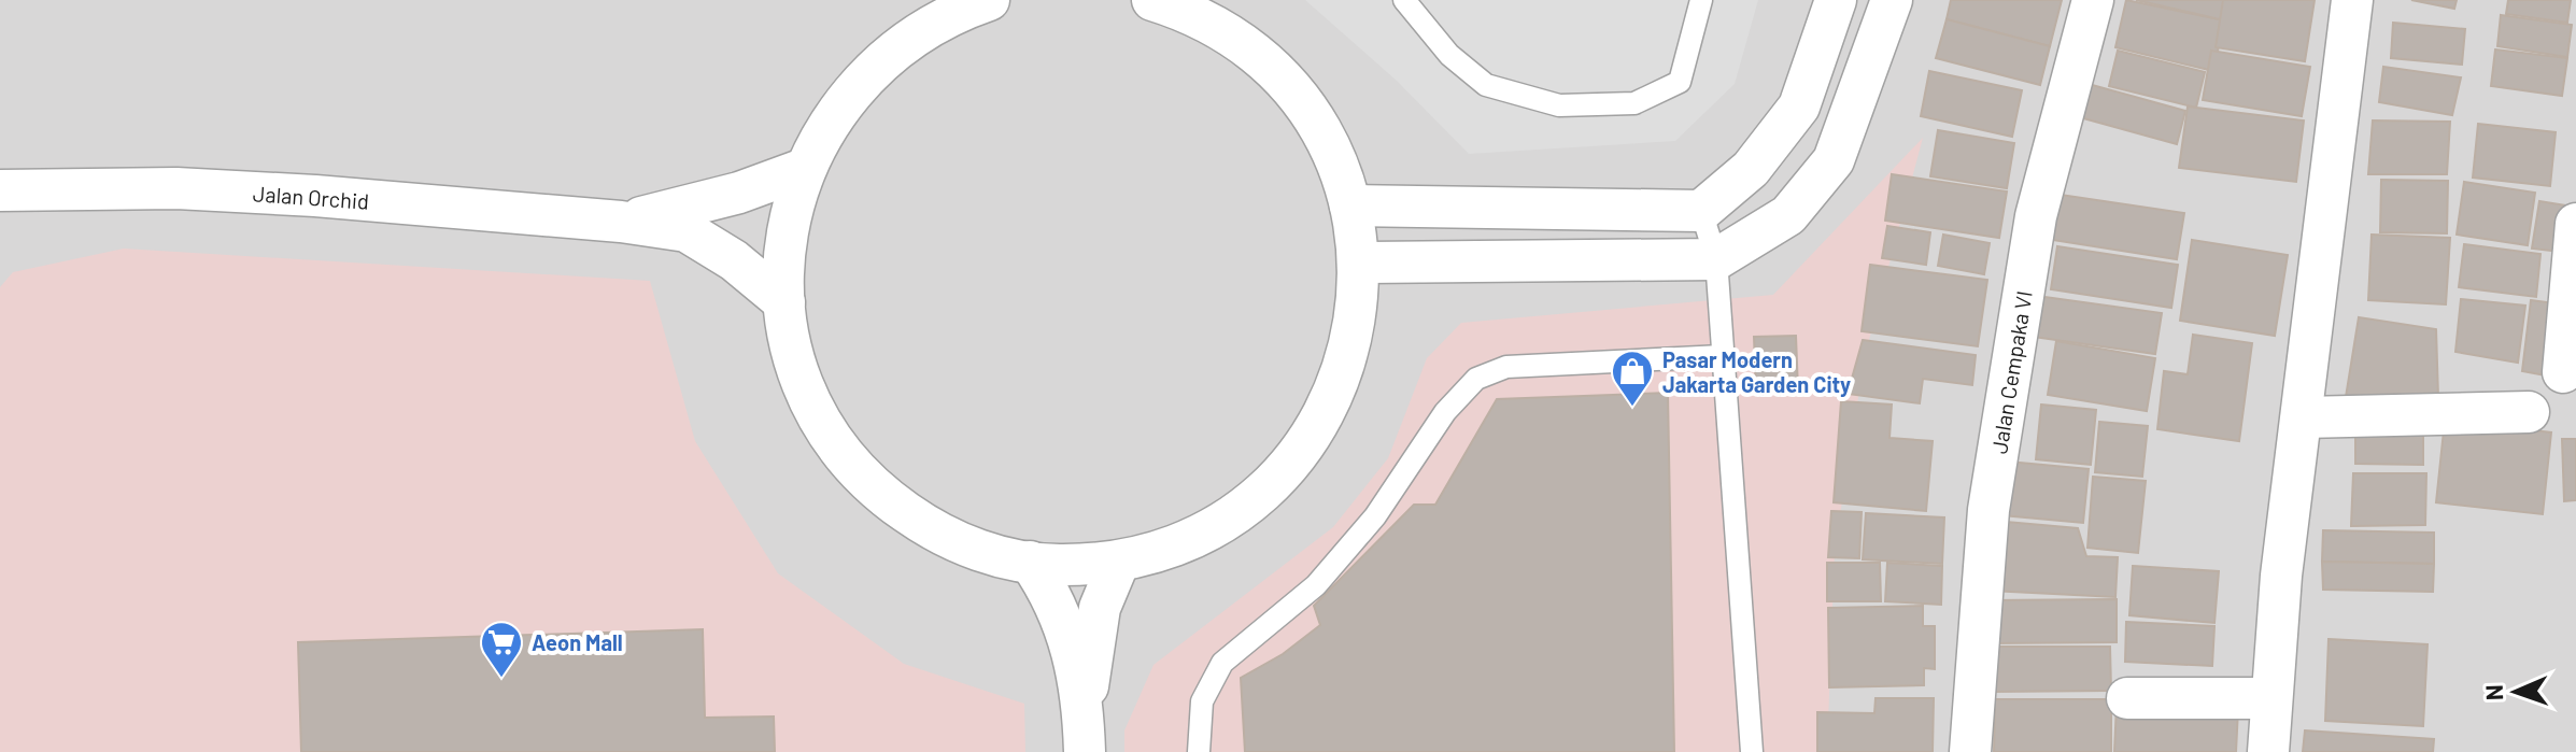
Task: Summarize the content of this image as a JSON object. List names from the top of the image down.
{
  "streets": {
    "street": ["Jalan Orchid", "Jalan Cempaka VI"]
  },
  "places": {
    "shop": ["Pasar Modern Jakarta Garden City"],
    "supermarket": ["Aeon Mall"]
  },
  "north": "left"
}
